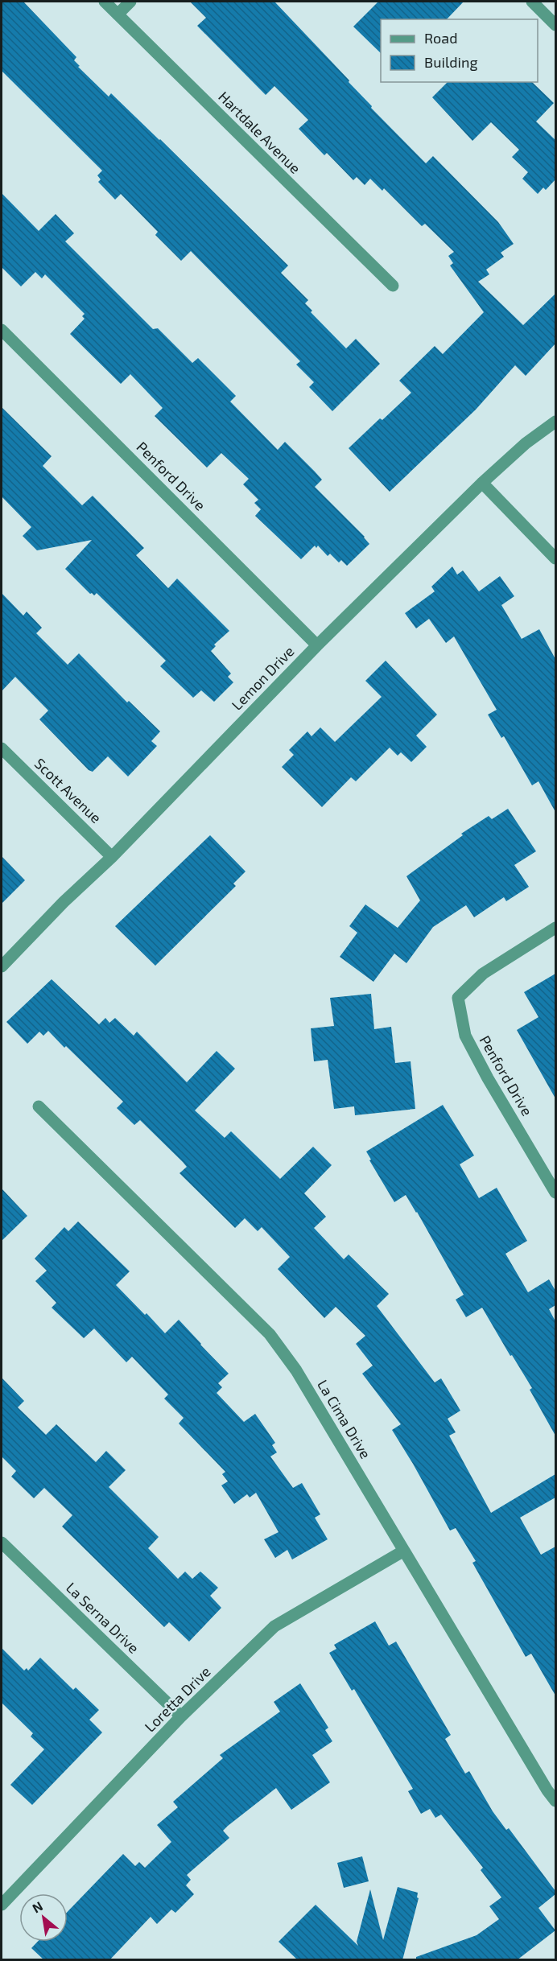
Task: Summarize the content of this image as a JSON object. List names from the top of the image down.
{
  "streets": {
    "street": [
      "Hartdale Avenue",
      "Penford Drive",
      "Lemon Drive",
      "Scott Avenue",
      "La Cima Drive",
      "La Serna Drive",
      "Loretta Drive"
    ]
  },
  "crossings": [
    ["Penford Drive", "Lemon Drive"],
    ["Lemon Drive", "Scott Avenue"],
    ["La Cima Drive", "Loretta Drive"],
    ["La Serna Drive", "Loretta Drive"]
  ],
  "legend": ["Road", "Building"],
  "north": "top left"
}
